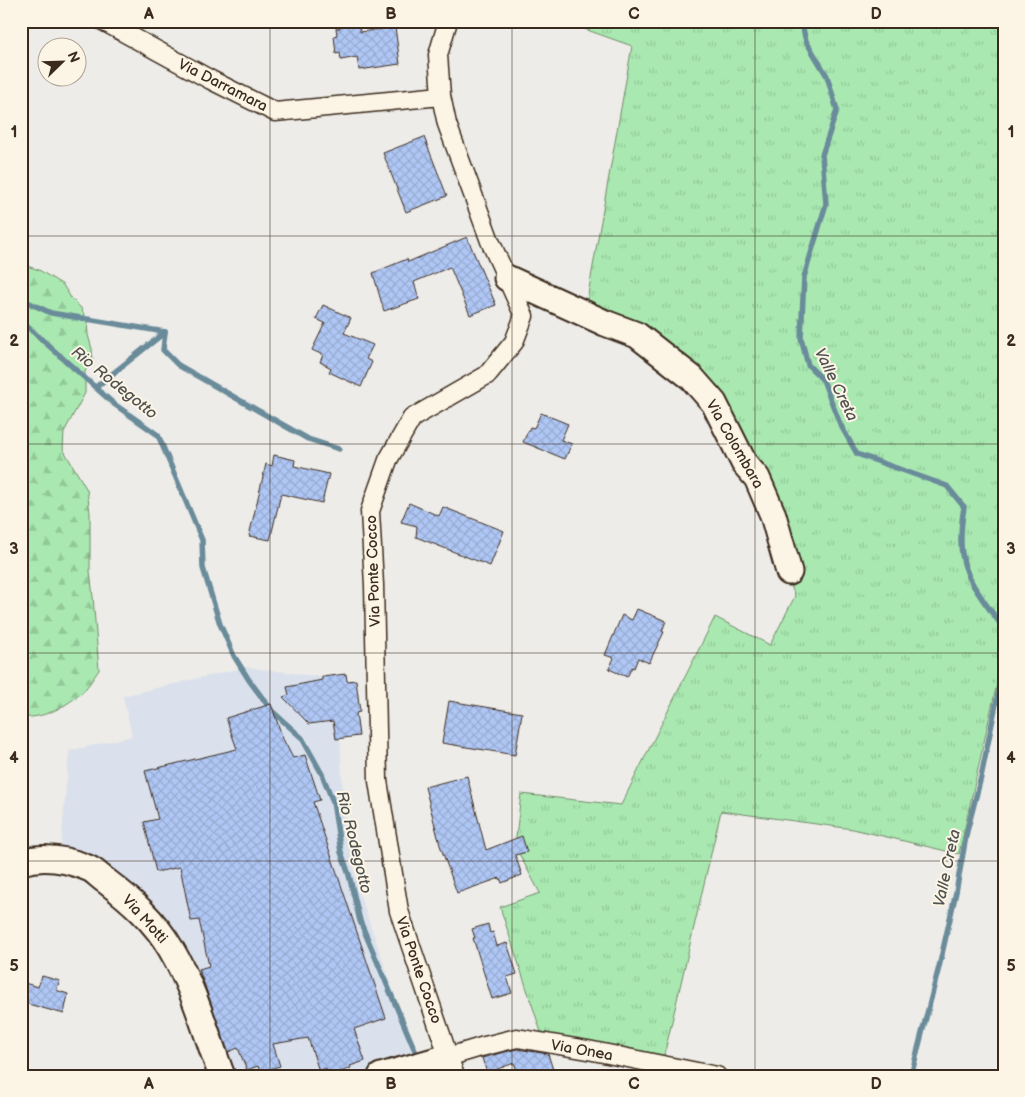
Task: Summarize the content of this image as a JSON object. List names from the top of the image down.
{
  "streets": {
    "street": [
      "Via Darramara",
      "Via Colombara",
      "Via Ponte Cocco",
      "Via Motti",
      "Via Onea"
    ]
  },
  "crossings": [
    ["Via Darramara", "Via Ponte Cocco"],
    ["Via Colombara", "Via Ponte Cocco"],
    ["Via Ponte Cocco", "Via Onea"]
  ],
  "water": ["Rio Rodegotto", "Valle Creta"],
  "north": "top right",
  "grid": {
    "columns": [
      "A",
      "B",
      "C",
      "D"
    ],
    "rows": [
      "1",
      "2",
      "3",
      "4",
      "5"
    ]
  }
}
